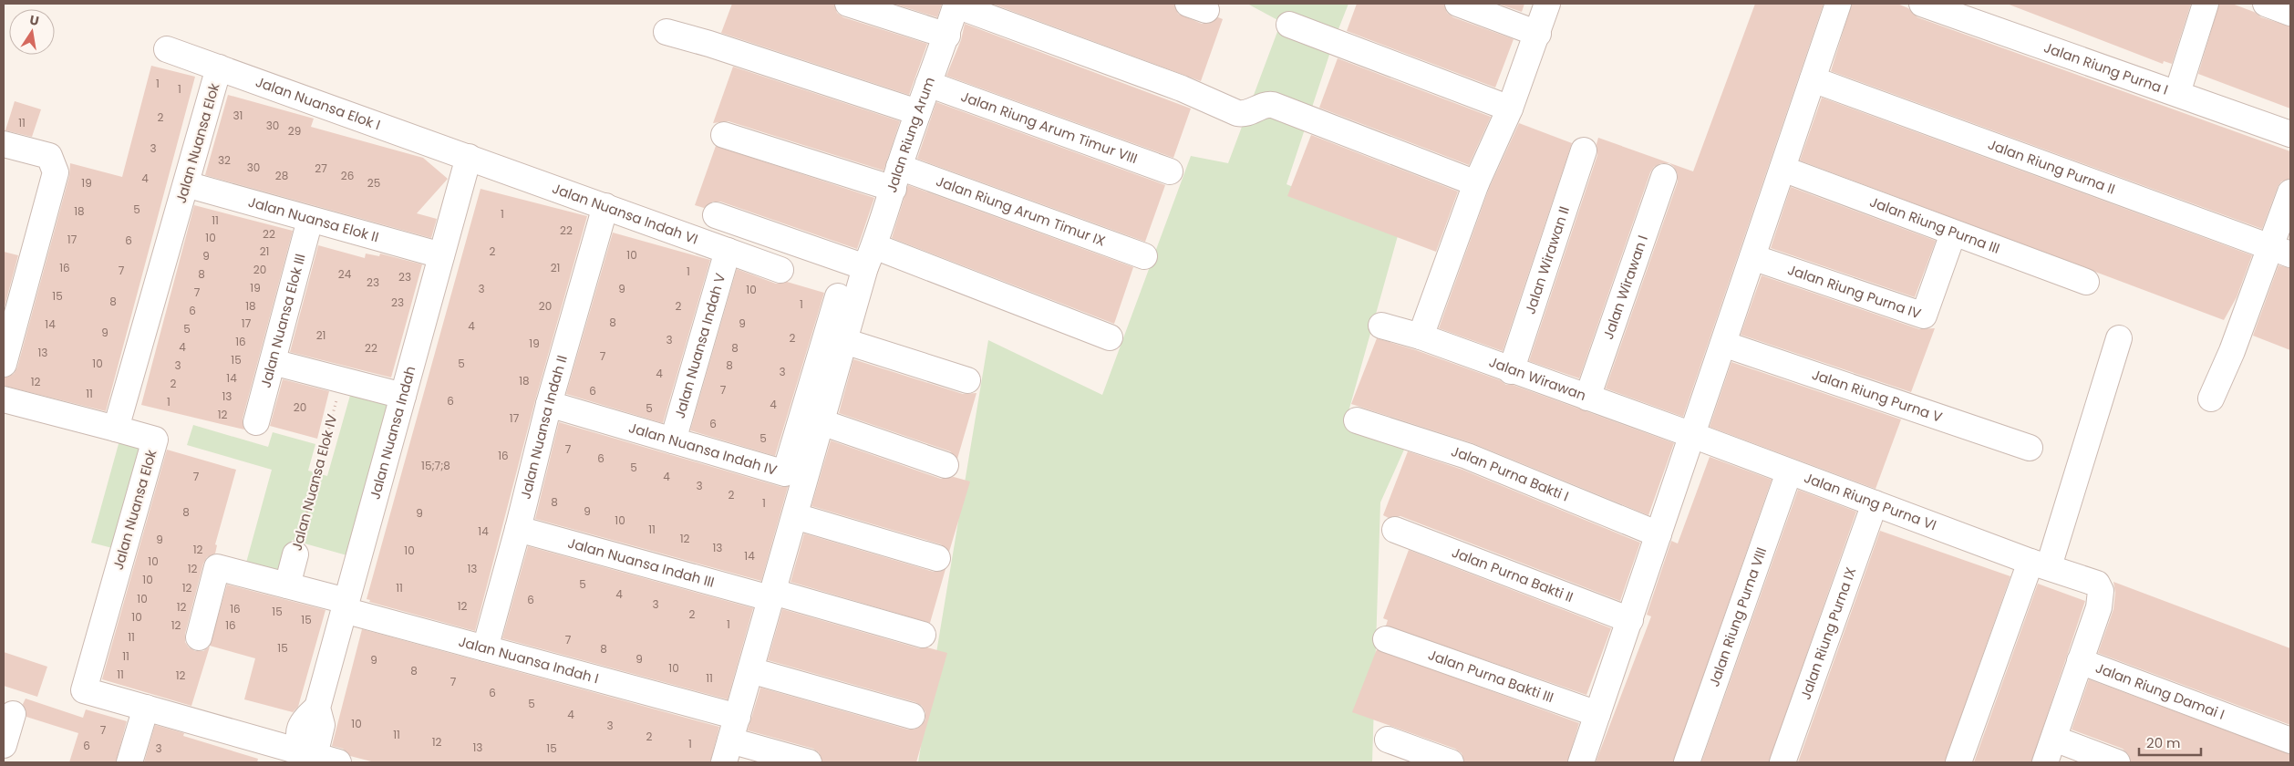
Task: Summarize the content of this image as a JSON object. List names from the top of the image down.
{
  "streets": {
    "street": [
      "Jalan Riung Purna I",
      "Jalan Nuansa Elok I",
      "Jalan Riung Arum Timur VIII",
      "Jalan Riung Arum",
      "Jalan Nuansa Elok",
      "Jalan Riung Purna II",
      "Jalan Riung Arum Timur IX",
      "Jalan Nuansa Indah VI",
      "Jalan Nuansa Elok II",
      "Jalan Riung Purna III",
      "Jalan Wirawan II",
      "Jalan Wirawan I",
      "Jalan Riung Purna IV",
      "Jalan Nuansa Elok III",
      "Jalan Nuansa Indah V",
      "Jalan Wirawan",
      "Jalan Riung Purna V",
      "Jalan Nuansa Indah II",
      "Jalan Nuansa Indah",
      "Jalan Nuansa Indah IV",
      "Jalan Purna Bakti I",
      "Jalan Nuansa Elok IV",
      "Jalan Riung Purna VI",
      "Jalan Nuansa Indah III",
      "Jalan Purna Bakti II",
      "Jalan Riung Purna VIII",
      "Jalan Riung Purna IX",
      "Jalan Nuansa Indah I",
      "Jalan Purna Bakti III",
      "Jalan Riung Damai I"
    ]
  },
  "crossings": [
    ["Jalan Nuansa Elok I", "Jalan Nuansa Elok"],
    ["Jalan Nuansa Elok I", "Jalan Nuansa Indah VI"],
    ["Jalan Nuansa Elok I", "Jalan Nuansa Indah"],
    ["Jalan Riung Arum Timur VIII", "Jalan Riung Arum"],
    ["Jalan Riung Arum", "Jalan Riung Arum Timur IX"],
    ["Jalan Riung Arum", "Jalan Nuansa Indah III"],
    ["Jalan Riung Arum", "Jalan Nuansa Indah I"],
    ["Jalan Nuansa Elok", "Jalan Nuansa Elok II"],
    ["Jalan Nuansa Elok", "Jalan Nuansa Indah"],
    ["Jalan Nuansa Indah VI", "Jalan Nuansa Indah V"],
    ["Jalan Nuansa Indah VI", "Jalan Nuansa Indah II"],
    ["Jalan Nuansa Indah VI", "Jalan Nuansa Indah"],
    ["Jalan Nuansa Elok II", "Jalan Nuansa Elok III"],
    ["Jalan Nuansa Elok II", "Jalan Nuansa Indah"],
    ["Jalan Riung Purna III", "Jalan Riung Purna IV"],
    ["Jalan Wirawan II", "Jalan Wirawan"],
    ["Jalan Wirawan I", "Jalan Wirawan"],
    ["Jalan Nuansa Indah V", "Jalan Nuansa Indah IV"],
    ["Jalan Wirawan", "Jalan Riung Purna VI"],
    ["Jalan Nuansa Indah II", "Jalan Nuansa Indah IV"],
    ["Jalan Nuansa Indah II", "Jalan Nuansa Indah III"],
    ["Jalan Nuansa Indah II", "Jalan Nuansa Indah I"],
    ["Jalan Nuansa Indah", "Jalan Nuansa Indah I"],
    ["Jalan Nuansa Elok IV", "Jalan Nuansa Indah I"],
    ["Jalan Riung Purna VI", "Jalan Riung Purna VIII"],
    ["Jalan Riung Purna VI", "Jalan Riung Purna IX"],
    ["Jalan Riung Purna VI", "Jalan Riung Damai I"]
  ],
  "house_numbers": [
    "1",
    "1",
    "31",
    "2",
    "11",
    "30",
    "29",
    "3",
    "32",
    "30",
    "27",
    "28",
    "26",
    "4",
    "19",
    "25",
    "5",
    "18",
    "1",
    "11",
    "22",
    "22",
    "10",
    "17",
    "6",
    "21",
    "2",
    "10",
    "9",
    "16",
    "21",
    "20",
    "7",
    "1",
    "8",
    "24",
    "23",
    "23",
    "19",
    "3",
    "9",
    "10",
    "7",
    "15",
    "8",
    "23",
    "1",
    "18",
    "20",
    "2",
    "6",
    "8",
    "17",
    "9",
    "14",
    "4",
    "5",
    "9",
    "21",
    "2",
    "3",
    "16",
    "19",
    "4",
    "22",
    "8",
    "13",
    "7",
    "15",
    "10",
    "5",
    "3",
    "8",
    "3",
    "4",
    "14",
    "18",
    "12",
    "2",
    "7",
    "6",
    "11",
    "13",
    "6",
    "1",
    "4",
    "20",
    "5",
    "12",
    "17",
    "6",
    "5",
    "7",
    "16",
    "6",
    "15;7;8",
    "5",
    "7",
    "4",
    "3",
    "2",
    "8",
    "1",
    "9",
    "8",
    "9",
    "10",
    "11",
    "14",
    "12",
    "9",
    "13",
    "12",
    "10",
    "14",
    "10",
    "12",
    "13",
    "10",
    "5",
    "12",
    "11",
    "4",
    "10",
    "6",
    "3",
    "12",
    "12",
    "16",
    "15",
    "2",
    "10",
    "15",
    "1",
    "12",
    "16",
    "11",
    "7",
    "15",
    "8",
    "11",
    "9",
    "9",
    "10",
    "8",
    "11",
    "12",
    "11",
    "7",
    "6",
    "5",
    "4",
    "10",
    "3",
    "7",
    "11",
    "2",
    "12",
    "1",
    "6",
    "13",
    "3",
    "15"
  ],
  "scale_bar": "20 m",
  "north": "top"
}
